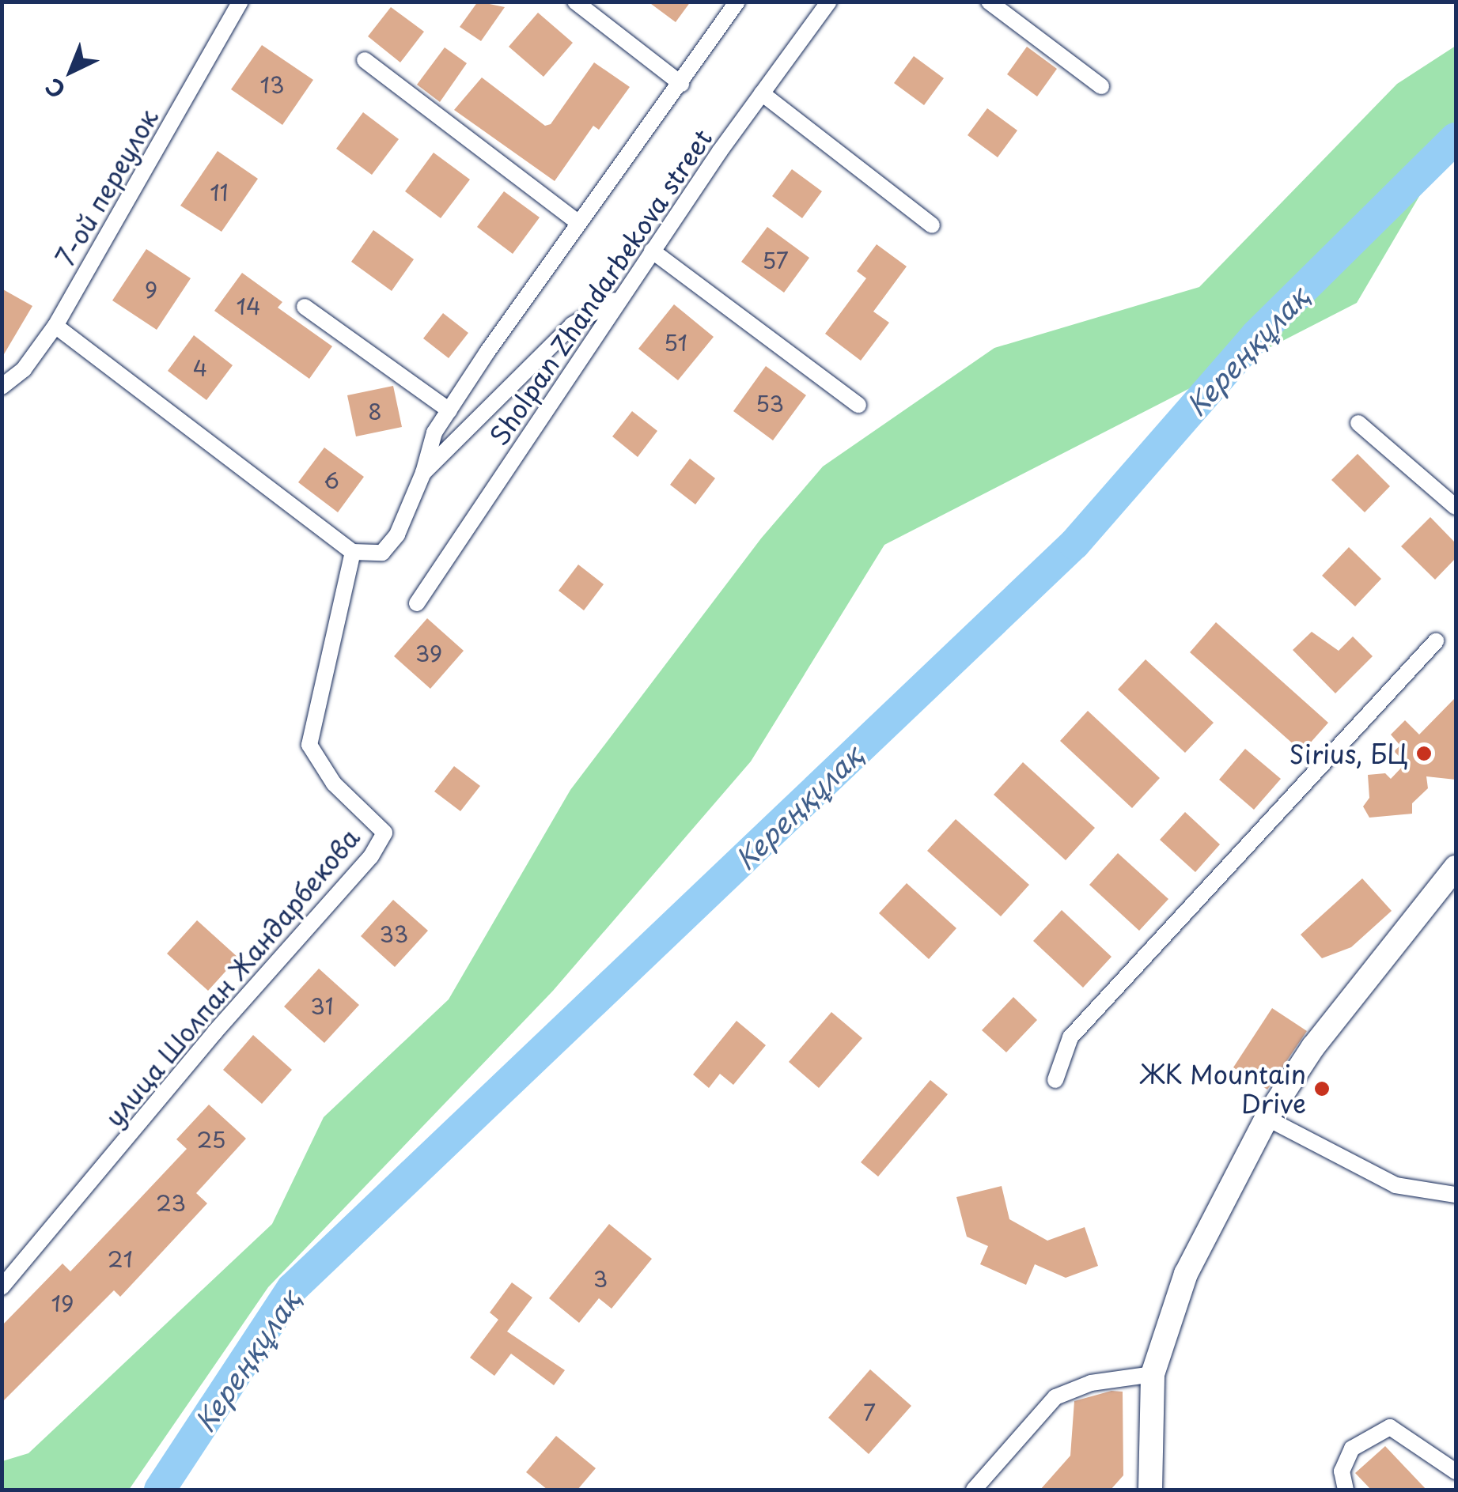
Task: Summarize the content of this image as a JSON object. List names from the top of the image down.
{
  "streets": {
    "street": ["7-ой переулок", "Sholpan Zhandarbekova street", "улица Шолпан Жандарбекова"]
  },
  "water": ["Кереңқұлақ"],
  "places": ["Sirius, БЦ", "ЖК Mountain Drive"],
  "house_numbers": [
    "13",
    "11",
    "57",
    "9",
    "14",
    "51",
    "4",
    "53",
    "8",
    "6",
    "39",
    "33",
    "31",
    "25",
    "23",
    "21",
    "3",
    "19",
    "7"
  ],
  "north": "bottom left"
}
